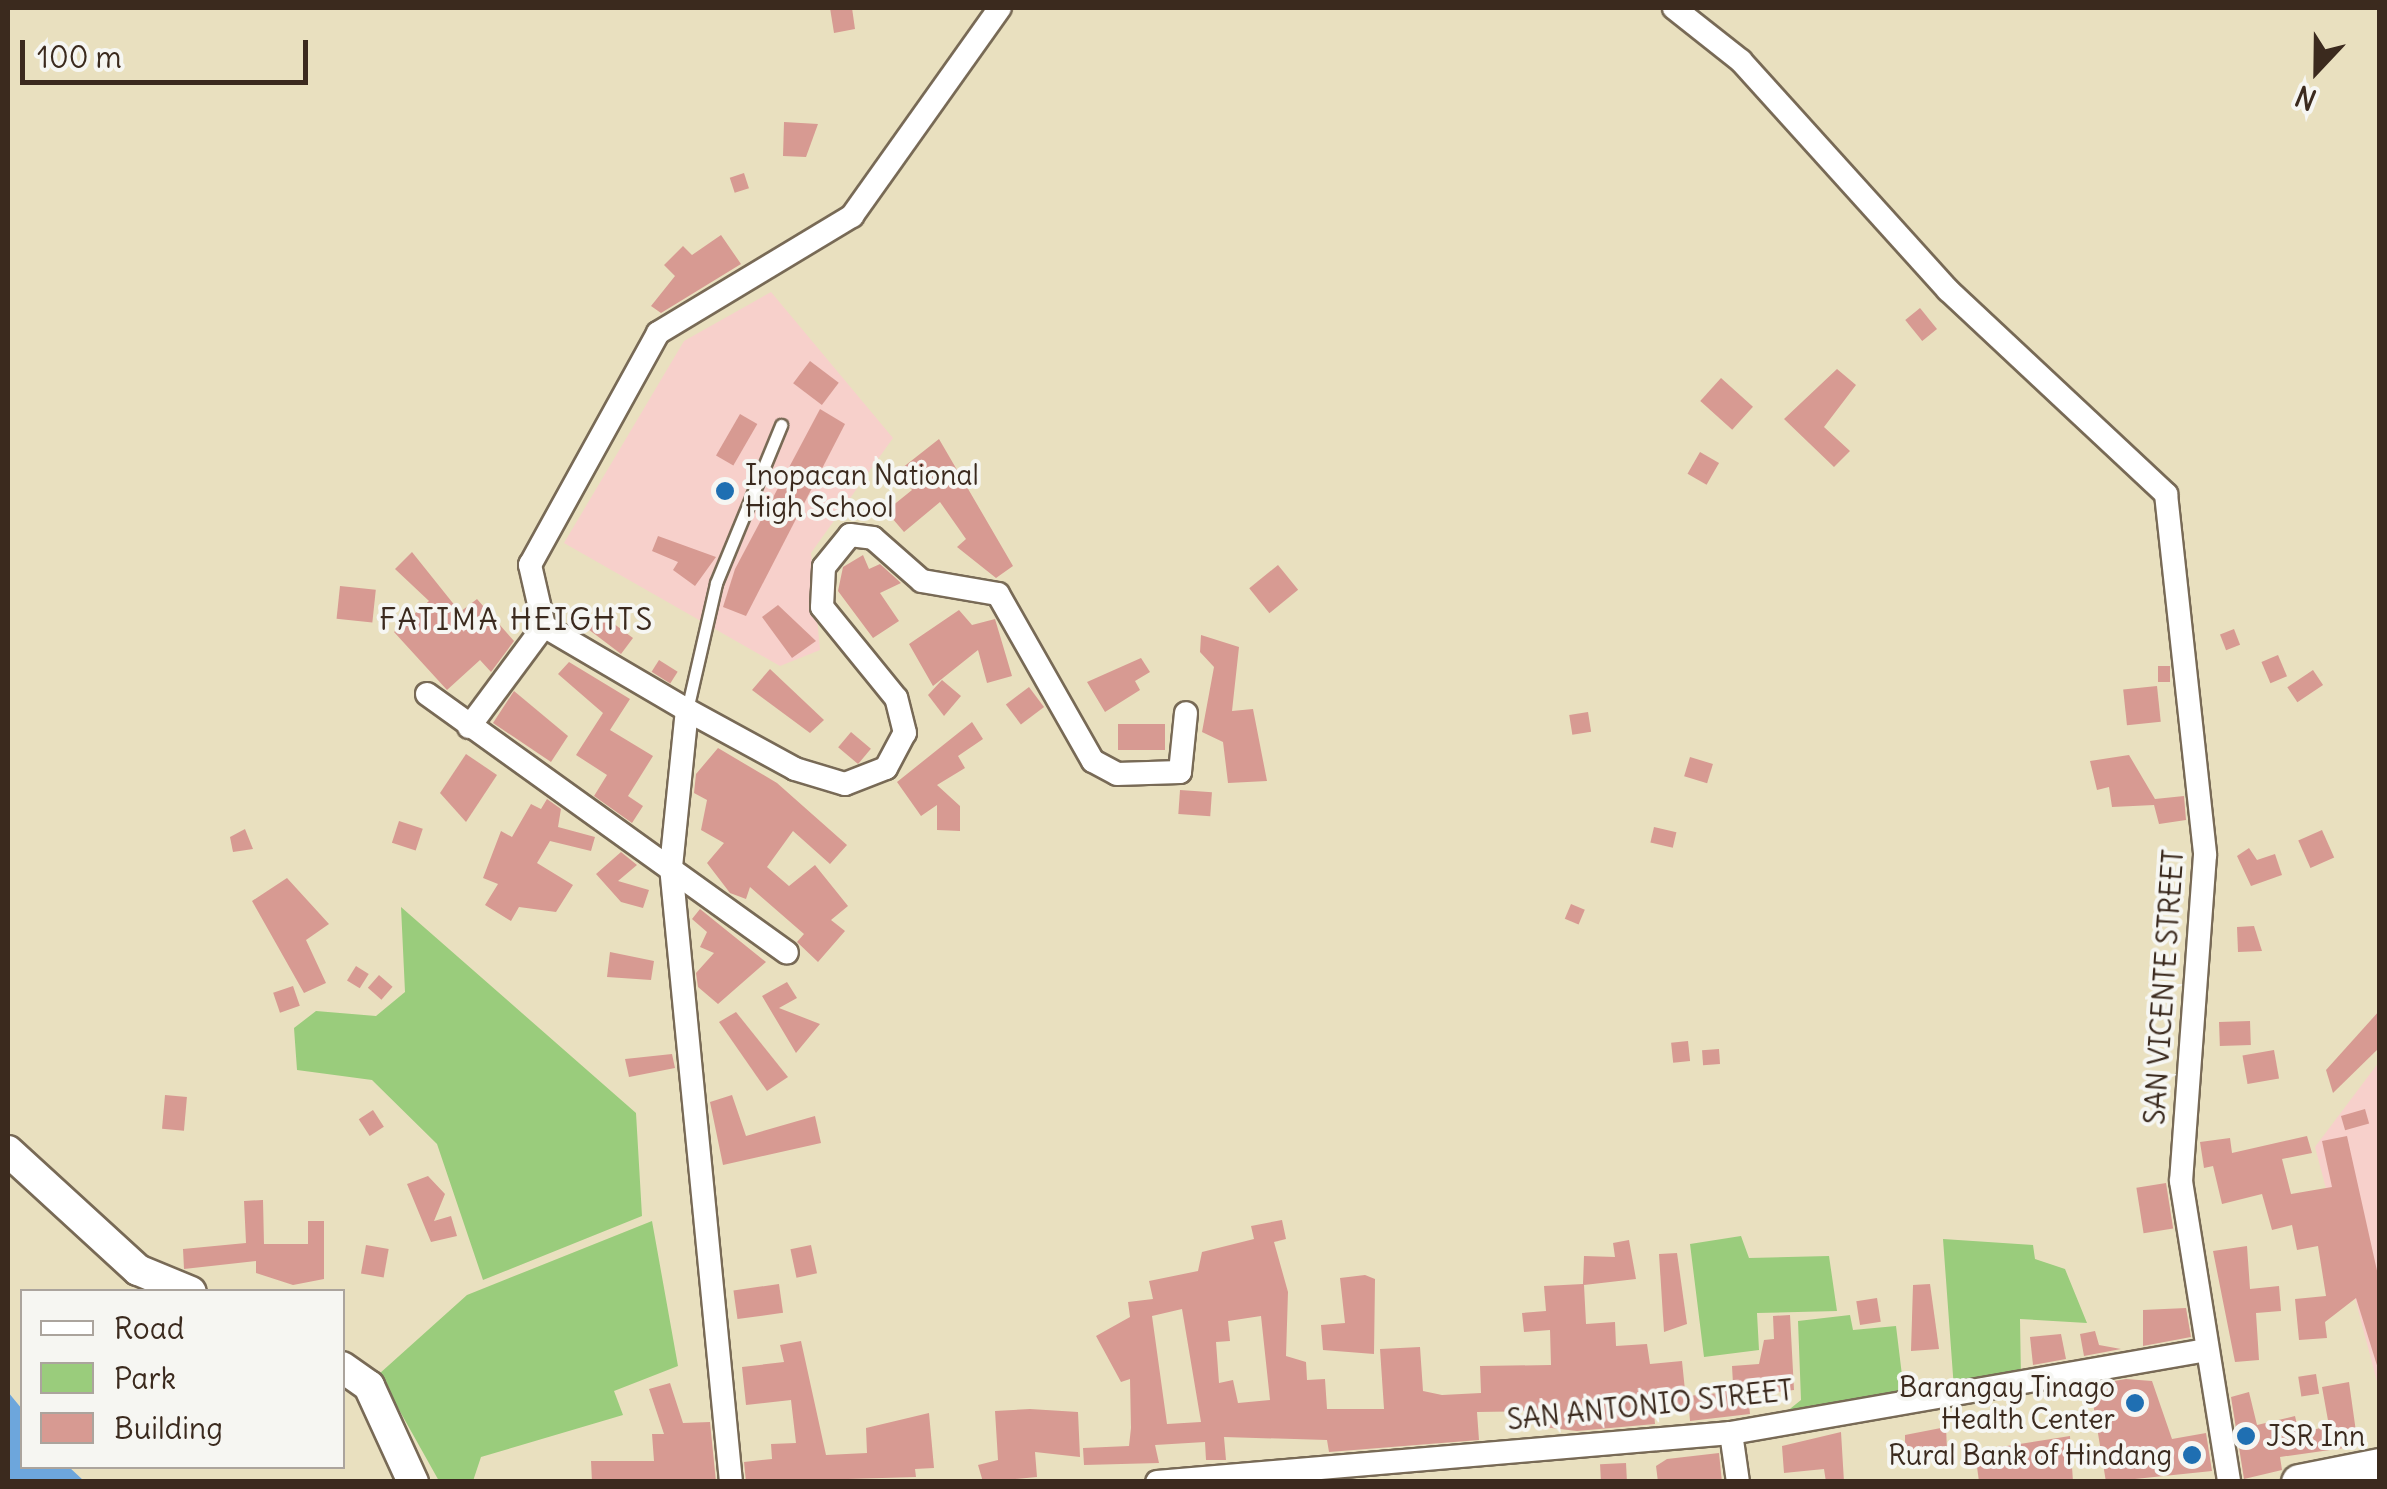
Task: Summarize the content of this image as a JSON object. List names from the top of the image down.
{
  "streets": {
    "street": ["SAN VICENTE STREET", "SAN ANTONIO STREET"]
  },
  "crossings": [
    ["SAN VICENTE STREET", "SAN ANTONIO STREET"]
  ],
  "districts": ["FATIMA HEIGHTS"],
  "places": [
    "Inopacan National High School",
    "Barangay Tinago Health Center",
    "JSR Inn",
    "Rural Bank of Hindang"
  ],
  "legend": ["Road", "Park", "Building"],
  "scale_bar": "100 m",
  "north": "bottom"
}
